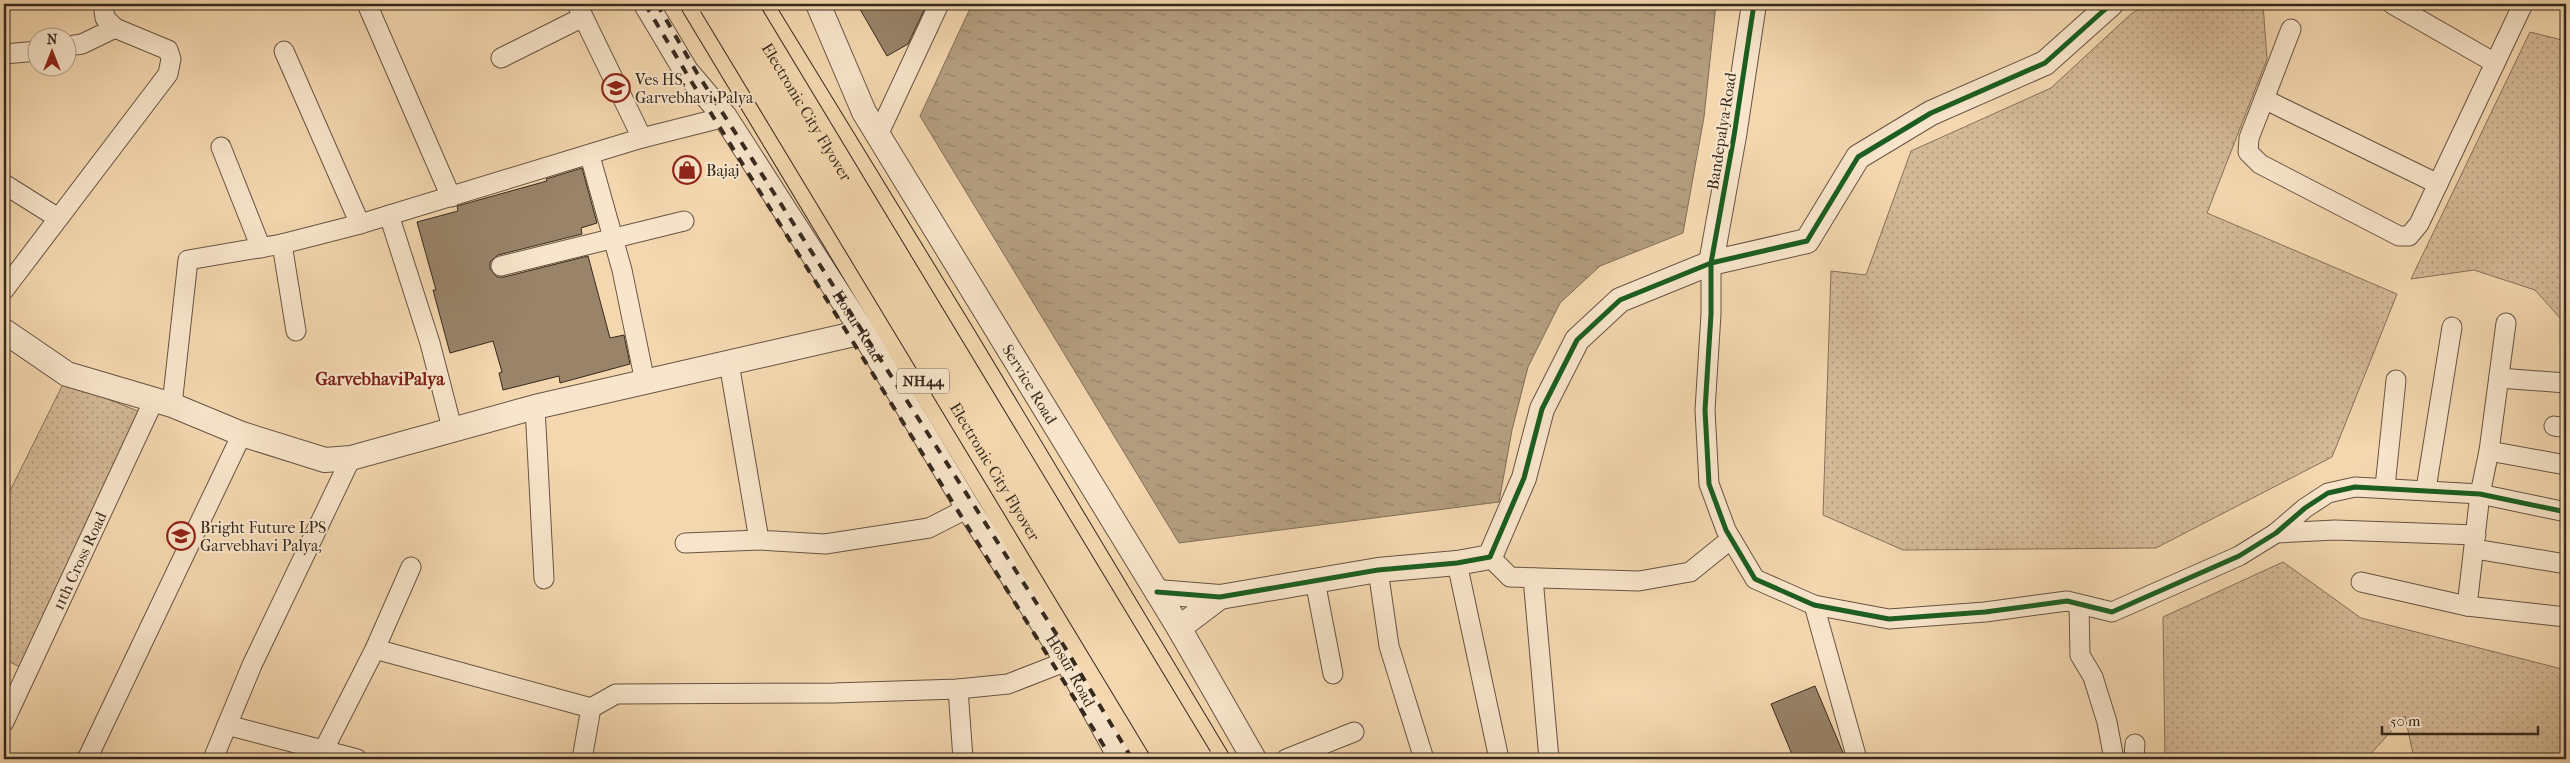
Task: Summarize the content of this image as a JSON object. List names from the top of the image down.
{
  "streets": {
    "highway": ["Electronic City Flyover", "Hosur Road", "NH44"],
    "street": ["Bandepalya Road", "Service Road", "11th Cross Road"]
  },
  "districts": ["GarvebhaviPalya"],
  "places": {
    "school or university": ["Ves HS, Garvebhavi Palya", "Bright Future LPS Garvebhavi Palya,"],
    "shop": ["Bajaj"]
  },
  "scale_bar": "50 m",
  "north": "top"
}
